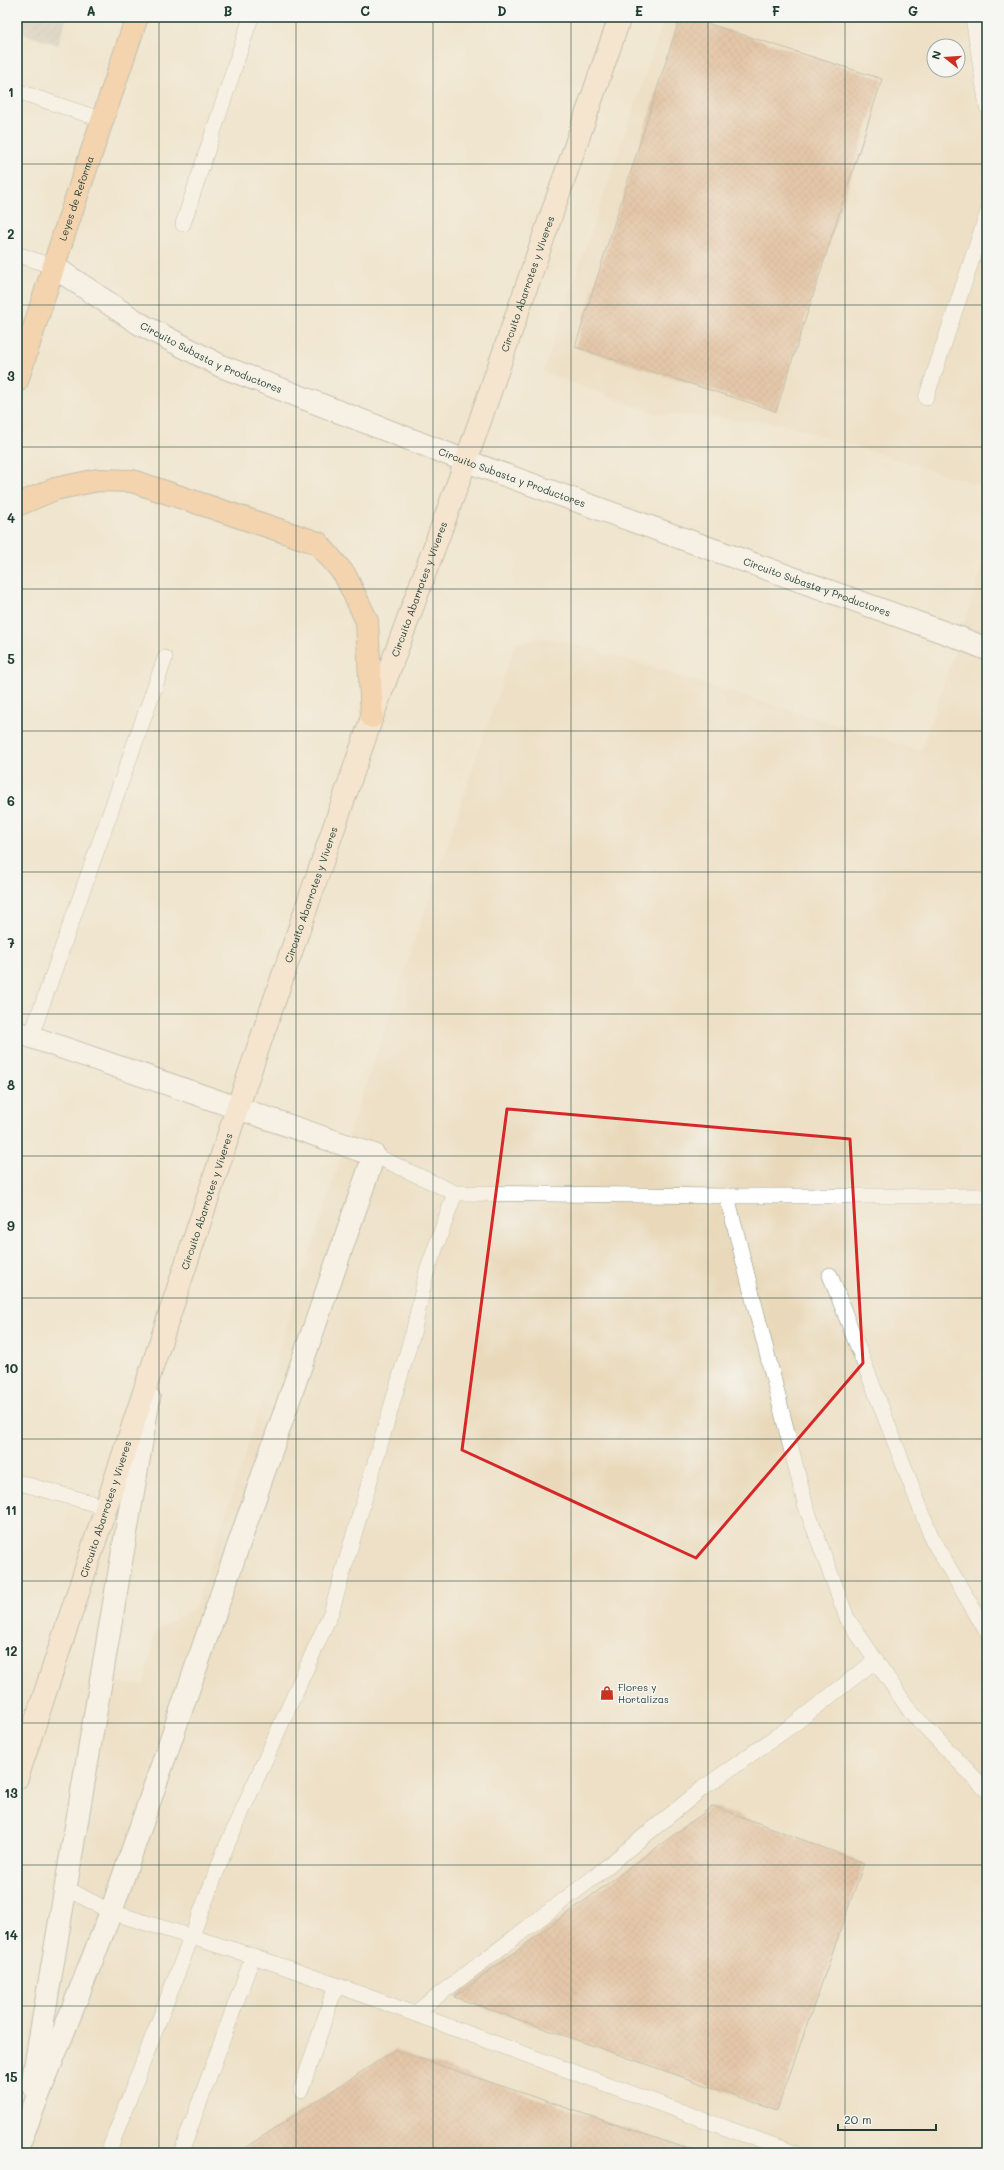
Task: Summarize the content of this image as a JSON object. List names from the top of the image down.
{
  "streets": {
    "main road": ["Leyes de Reforma", "Circuito Abarrotes y Víveres"],
    "street": ["Circuito Subasta y Productores"]
  },
  "crossings": [
    ["Leyes de Reforma", "Circuito Subasta y Productores"],
    ["Circuito Abarrotes y Víveres", "Circuito Subasta y Productores"]
  ],
  "places": {
    "shop": ["Flores y Hortalizas"]
  },
  "scale_bar": "20 m",
  "north": "left",
  "grid": {
    "columns": [
      "A",
      "B",
      "C",
      "D",
      "E",
      "F",
      "G"
    ],
    "rows": [
      "1",
      "2",
      "3",
      "4",
      "5",
      "6",
      "7",
      "8",
      "9",
      "10",
      "11",
      "12",
      "13",
      "14",
      "15"
    ]
  }
}
